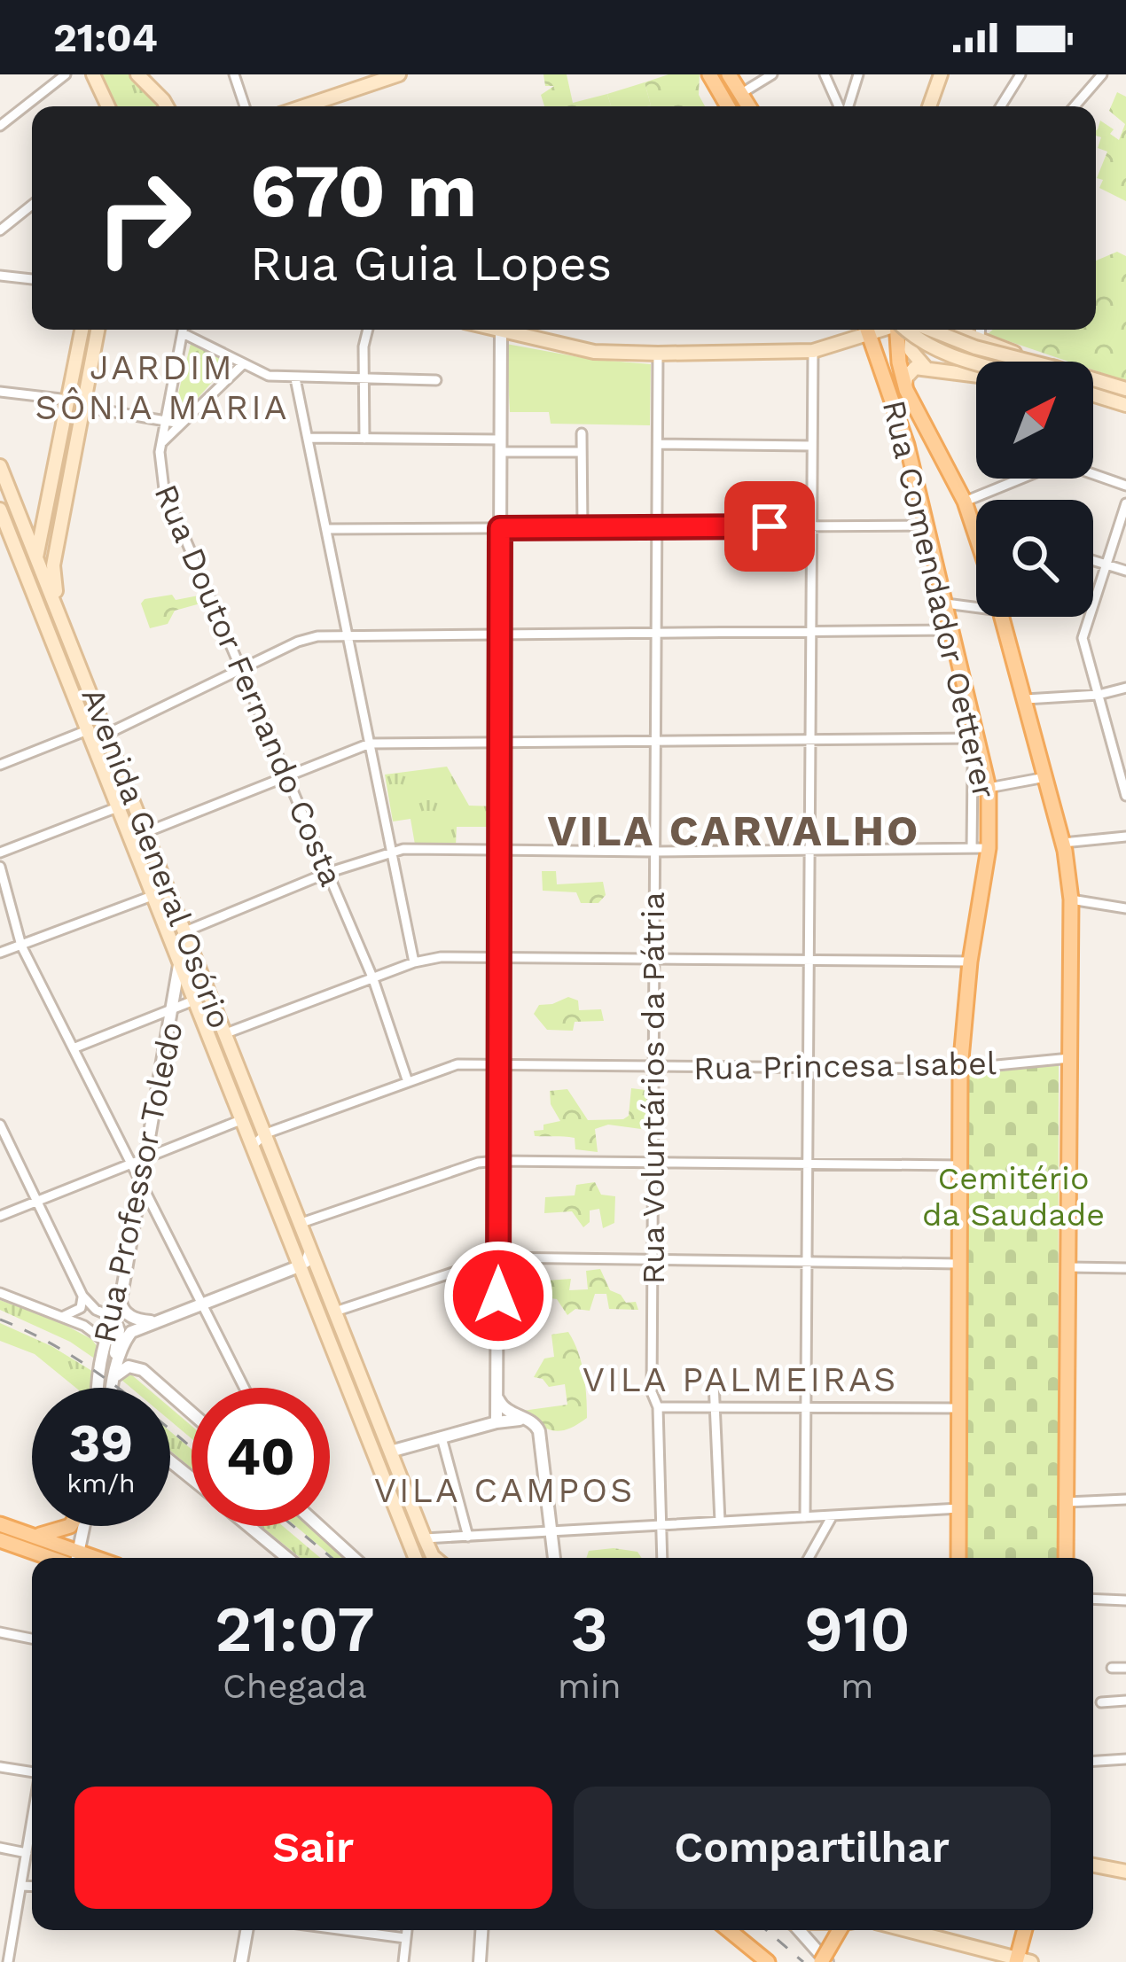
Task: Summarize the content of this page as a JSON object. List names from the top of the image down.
{
  "streets": {
    "main road": ["Rua Comendador Oetterer", "Avenida General Osório"],
    "street": [
      "Rua Doutor Fernando Costa",
      "Rua Princesa Isabel",
      "Rua Voluntários da Pátria",
      "Rua Professor Toledo"
    ]
  },
  "crossings": [
    ["Rua Comendador Oetterer", "Rua Princesa Isabel"],
    ["Rua Doutor Fernando Costa", "Rua Princesa Isabel"],
    ["Avenida General Osório", "Rua Princesa Isabel"],
    ["Avenida General Osório", "Rua Professor Toledo"],
    ["Rua Princesa Isabel", "Rua Voluntários da Pátria"]
  ],
  "districts": [
    "JARDIM SÔNIA MARIA",
    "VILA CARVALHO",
    "VILA PALMEIRAS",
    "VILA CAMPOS"
  ],
  "parks": ["Cemitério da Saudade"],
  "north": "top right",
  "page": {
    "status": "21:04",
    "turn": ["670 m", "Rua Guia Lopes"],
    "speed": "39 km/h",
    "limit": "40",
    "eta": [
      "21:07",
      "Chegada",
      "3",
      "min",
      "910",
      "m"
    ],
    "buttons": ["Sair", "Compartilhar"]
  }
}
